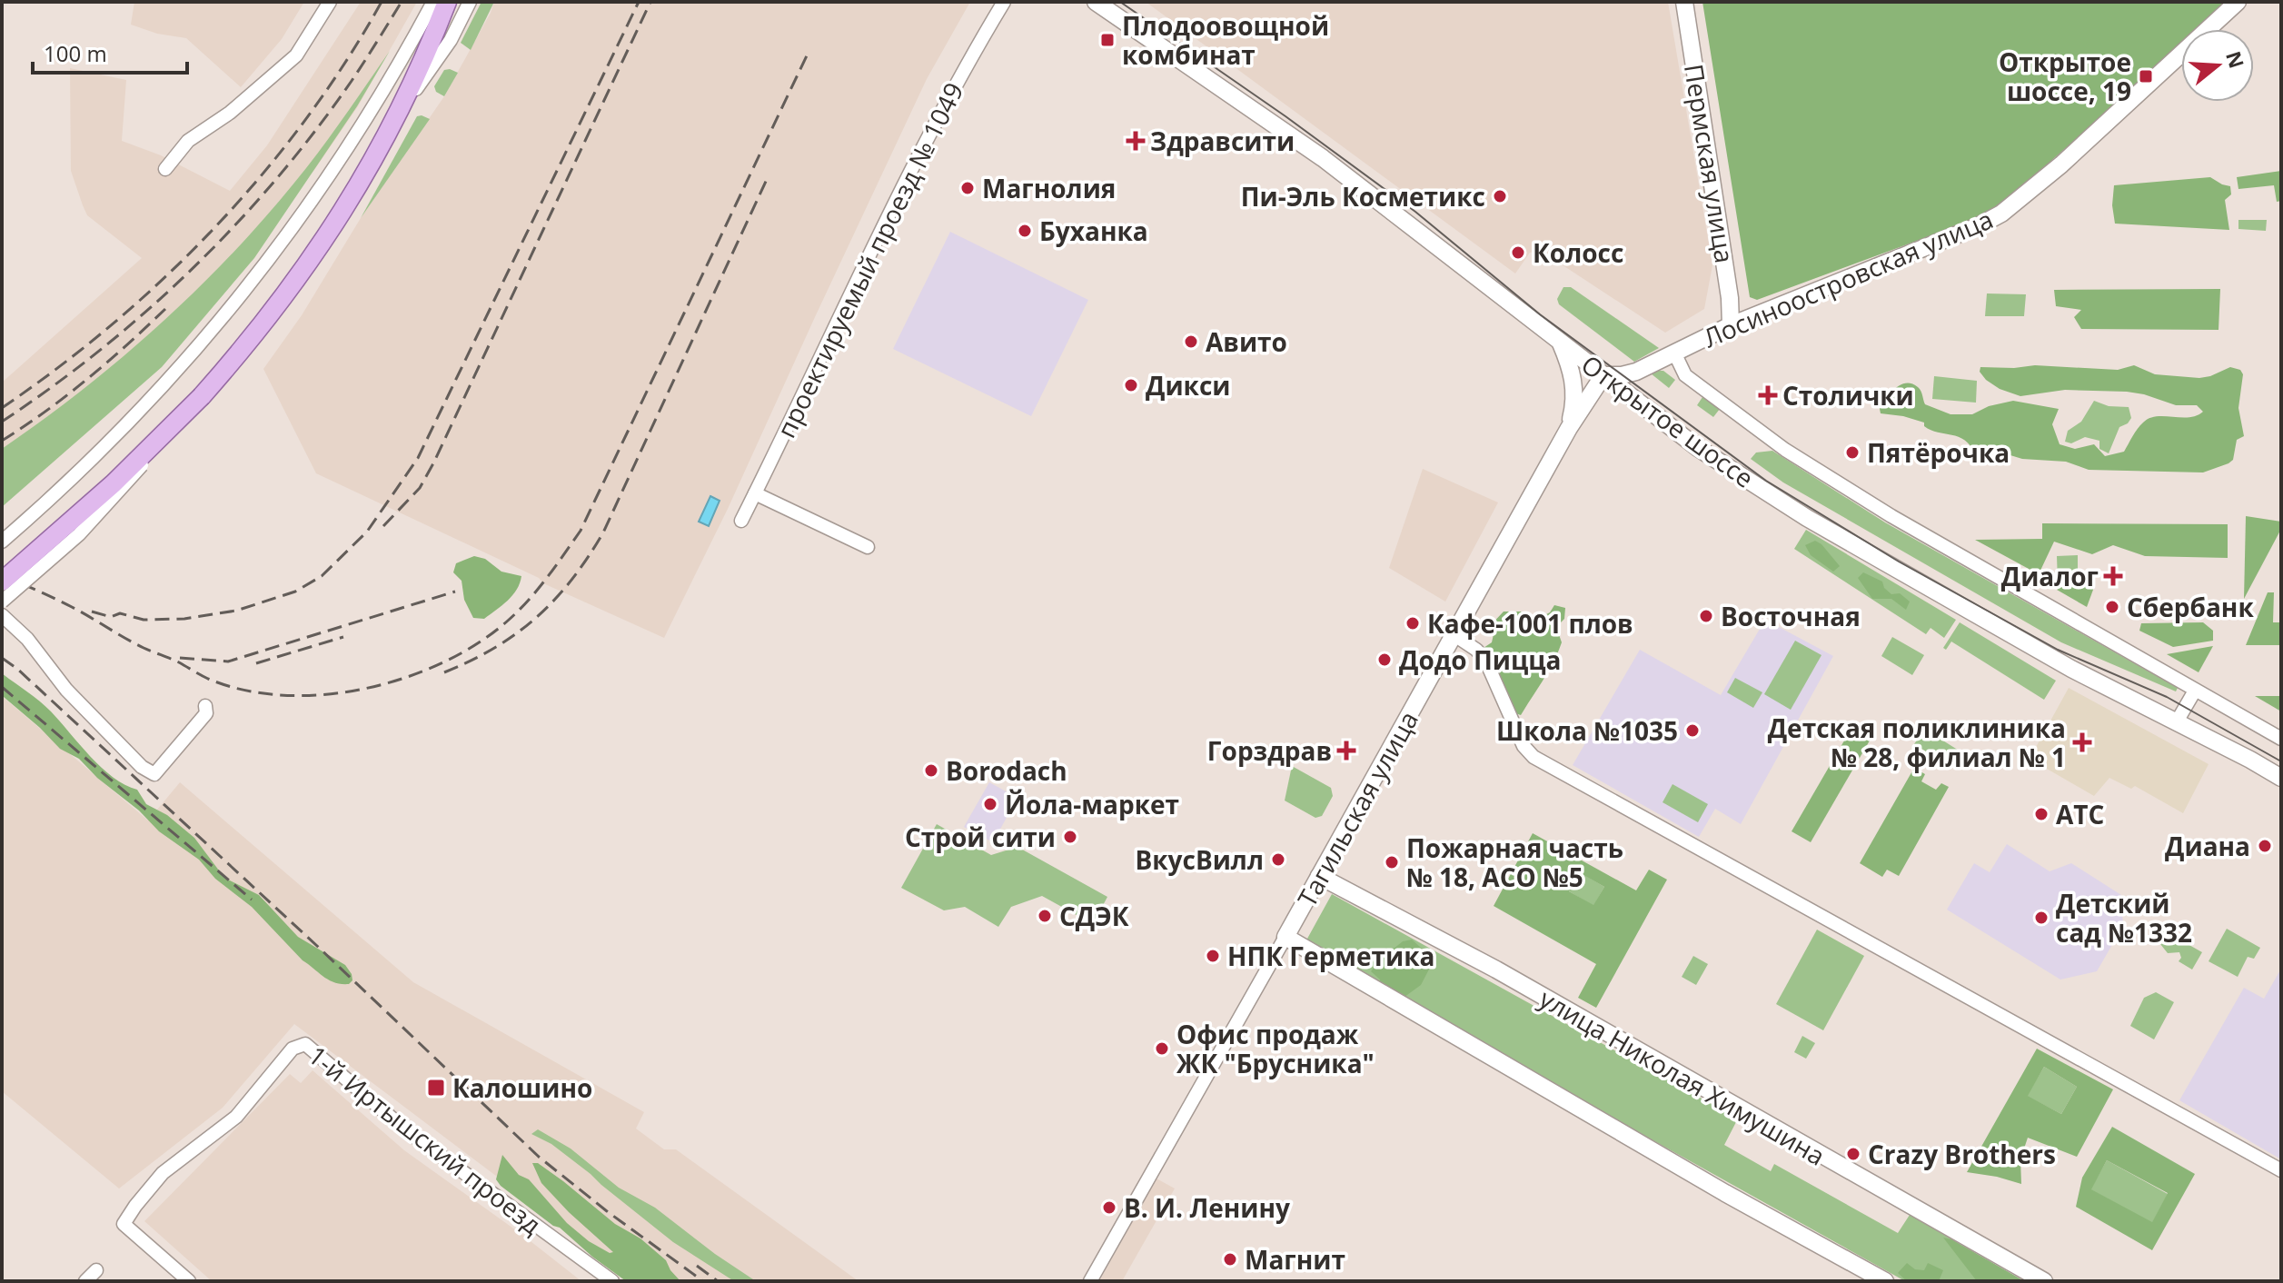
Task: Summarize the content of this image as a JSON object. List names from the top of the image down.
{
  "streets": {
    "main road": [
      "Пермская улица",
      "Лосиноостровская улица",
      "Открытое шоссе",
      "Тагильская улица",
      "улица Николая Химушина"
    ],
    "street": ["проектируемый проезд № 1049", "1-й Иртышский проезд"]
  },
  "crossings": [
    ["Пермская улица", "Лосиноостровская улица"],
    ["Лосиноостровская улица", "Открытое шоссе"],
    ["Лосиноостровская улица", "Тагильская улица"],
    ["Открытое шоссе", "Тагильская улица"],
    ["Тагильская улица", "улица Николая Химушина"]
  ],
  "places": {
    "transit": ["Плодоовощной комбинат", "Открытое шоссе, 19", "Калошино"],
    "health": [
      "Здравсити",
      "Столички",
      "Диалог",
      "Детская поликлиника № 28, филиал № 1",
      "Горздрав"
    ],
    "other": [
      "Магнолия",
      "Пи-Эль Косметикс",
      "Буханка",
      "Колосс",
      "Авито",
      "Дикси",
      "Пятёрочка",
      "Сбербанк",
      "Восточная",
      "Кафе-1001 плов",
      "Додо Пицца",
      "Школа №1035",
      "Borodach",
      "Йола-маркет",
      "АТС",
      "Строй сити",
      "Диана",
      "ВкусВилл",
      "Пожарная часть № 18, АСО №5",
      "СДЭК",
      "Детский сад №1332",
      "НПК Герметика",
      "Офис продаж ЖК \"Брусника\"",
      "Crazy Brothers",
      "В. И. Ленину",
      "Магнит"
    ]
  },
  "scale_bar": "100 m",
  "north": "right"
}
